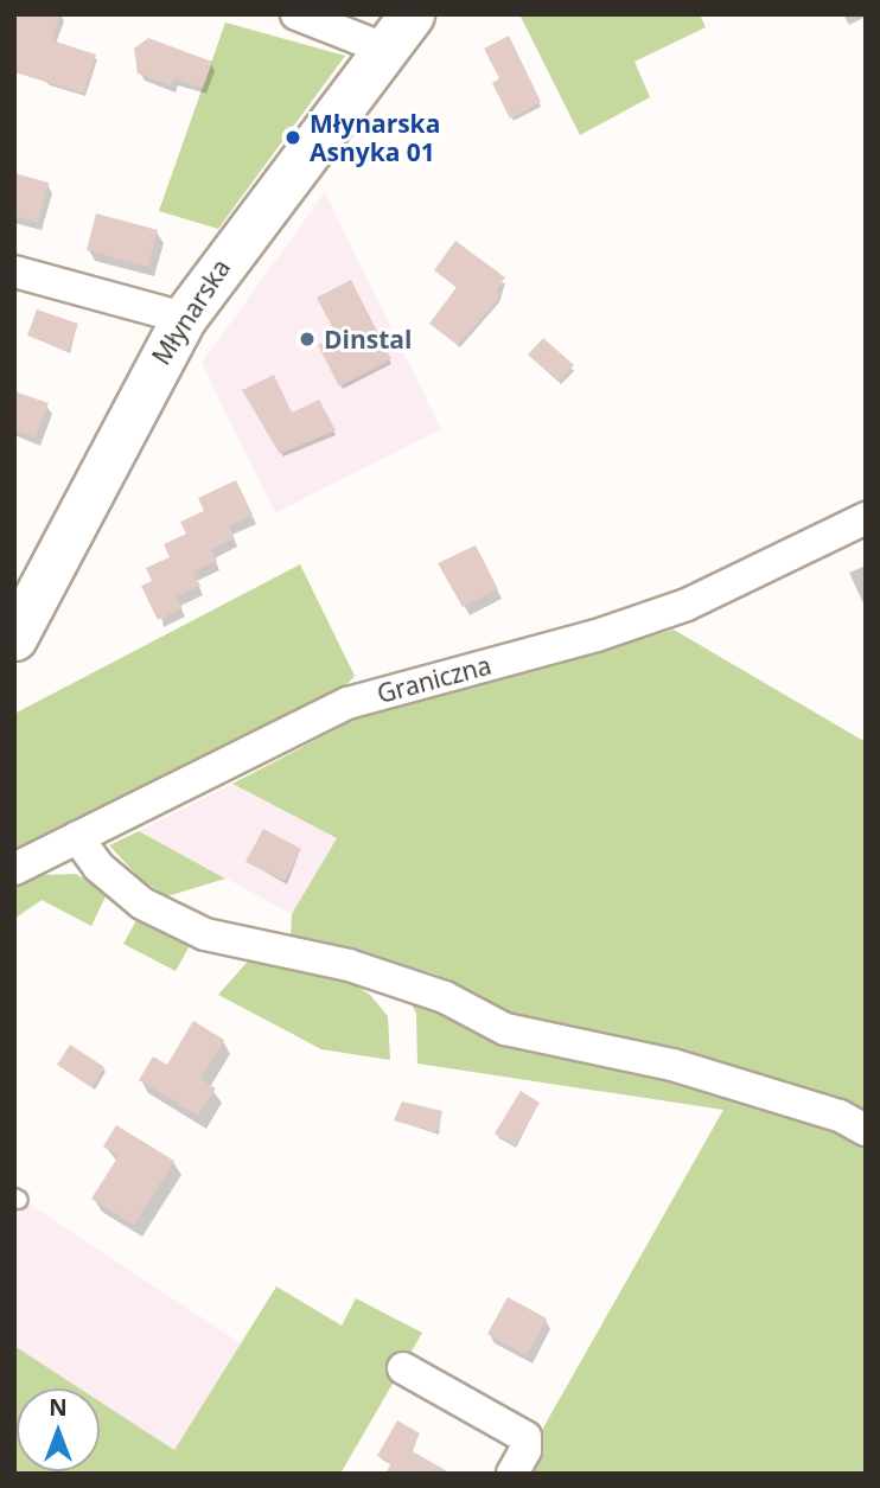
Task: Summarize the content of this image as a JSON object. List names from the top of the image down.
{
  "streets": {
    "street": ["Młynarska", "Graniczna"]
  },
  "places": ["Młynarska Asnyka 01", "Dinstal"],
  "north": "top"
}
